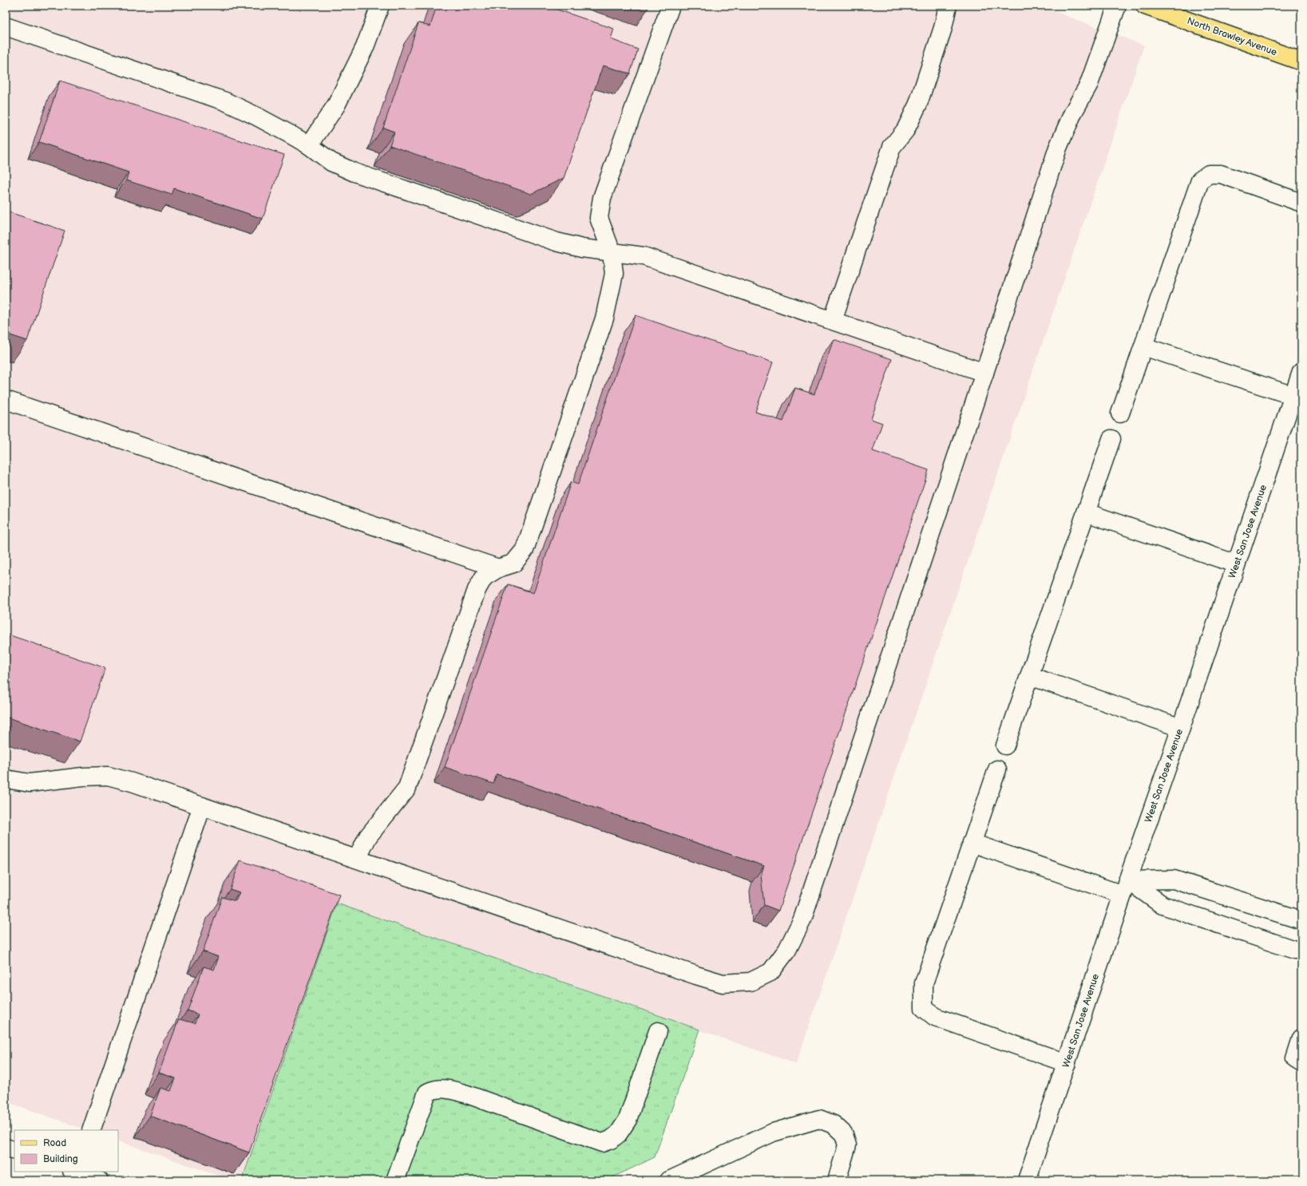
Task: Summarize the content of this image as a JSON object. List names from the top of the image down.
{
  "streets": {
    "main road": ["North Brawley Avenue"],
    "street": ["West San Jose Avenue"]
  },
  "legend": ["Road", "Building"]
}
